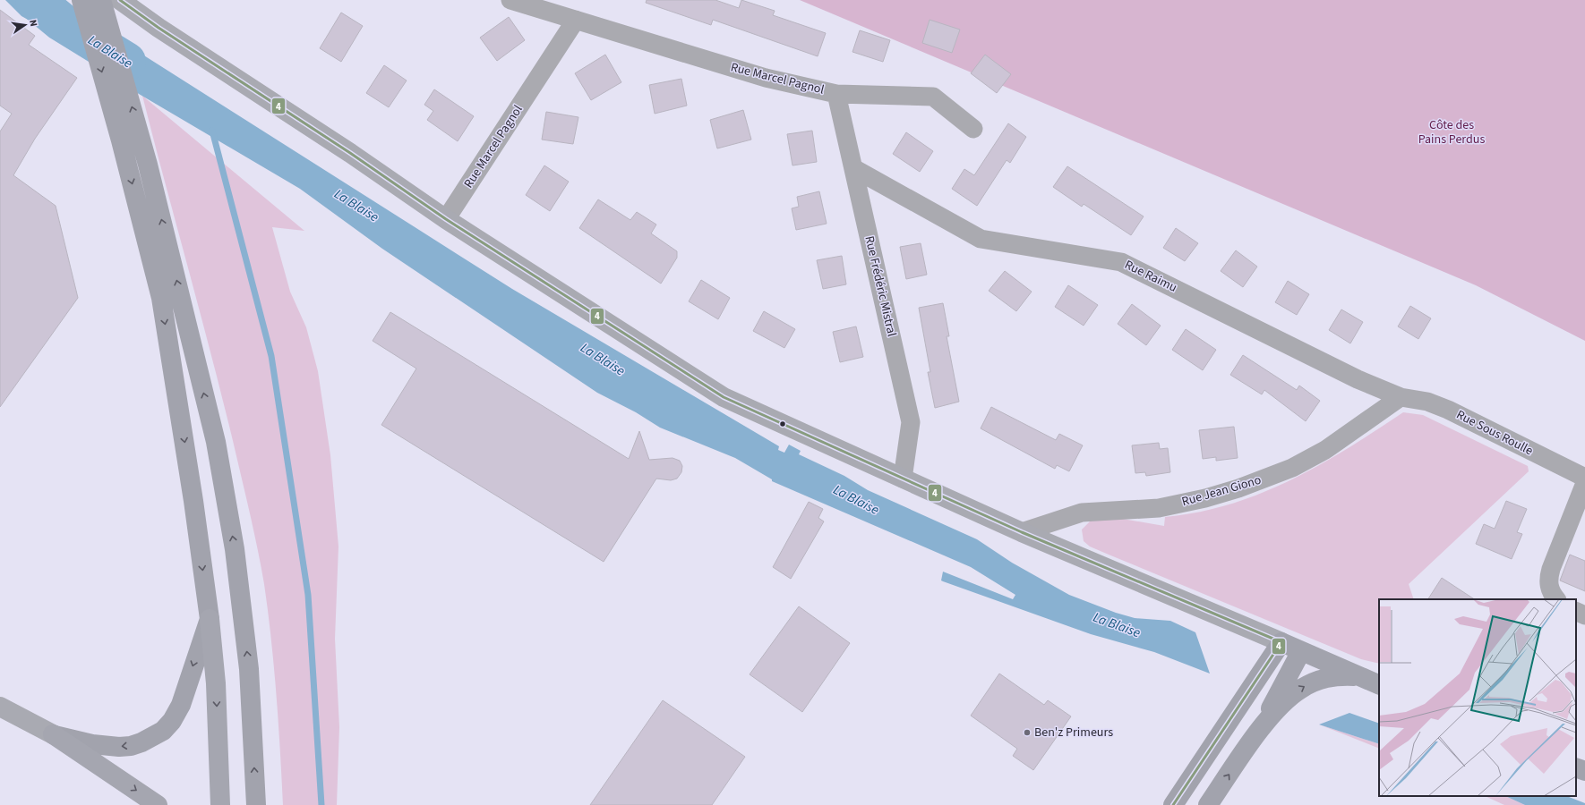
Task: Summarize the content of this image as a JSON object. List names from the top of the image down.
{
  "streets": {
    "street": [
      "Rue Marcel Pagnol",
      "Rue Raimu",
      "Rue Frédéric Mistral",
      "Rue Sous Roulle",
      "Rue Jean Giono"
    ]
  },
  "crossings": [
    ["Rue Marcel Pagnol", "Rue Frédéric Mistral"],
    ["Rue Raimu", "Rue Frédéric Mistral"],
    ["Rue Raimu", "Rue Sous Roulle"],
    ["Rue Raimu", "Rue Jean Giono"],
    ["Rue Sous Roulle", "Rue Jean Giono"]
  ],
  "water": ["La Blaise"],
  "parks": ["Côte des Pains Perdus"],
  "places": ["Ben'z Primeurs"],
  "lines": ["transit line 4"],
  "north": "right"
}
